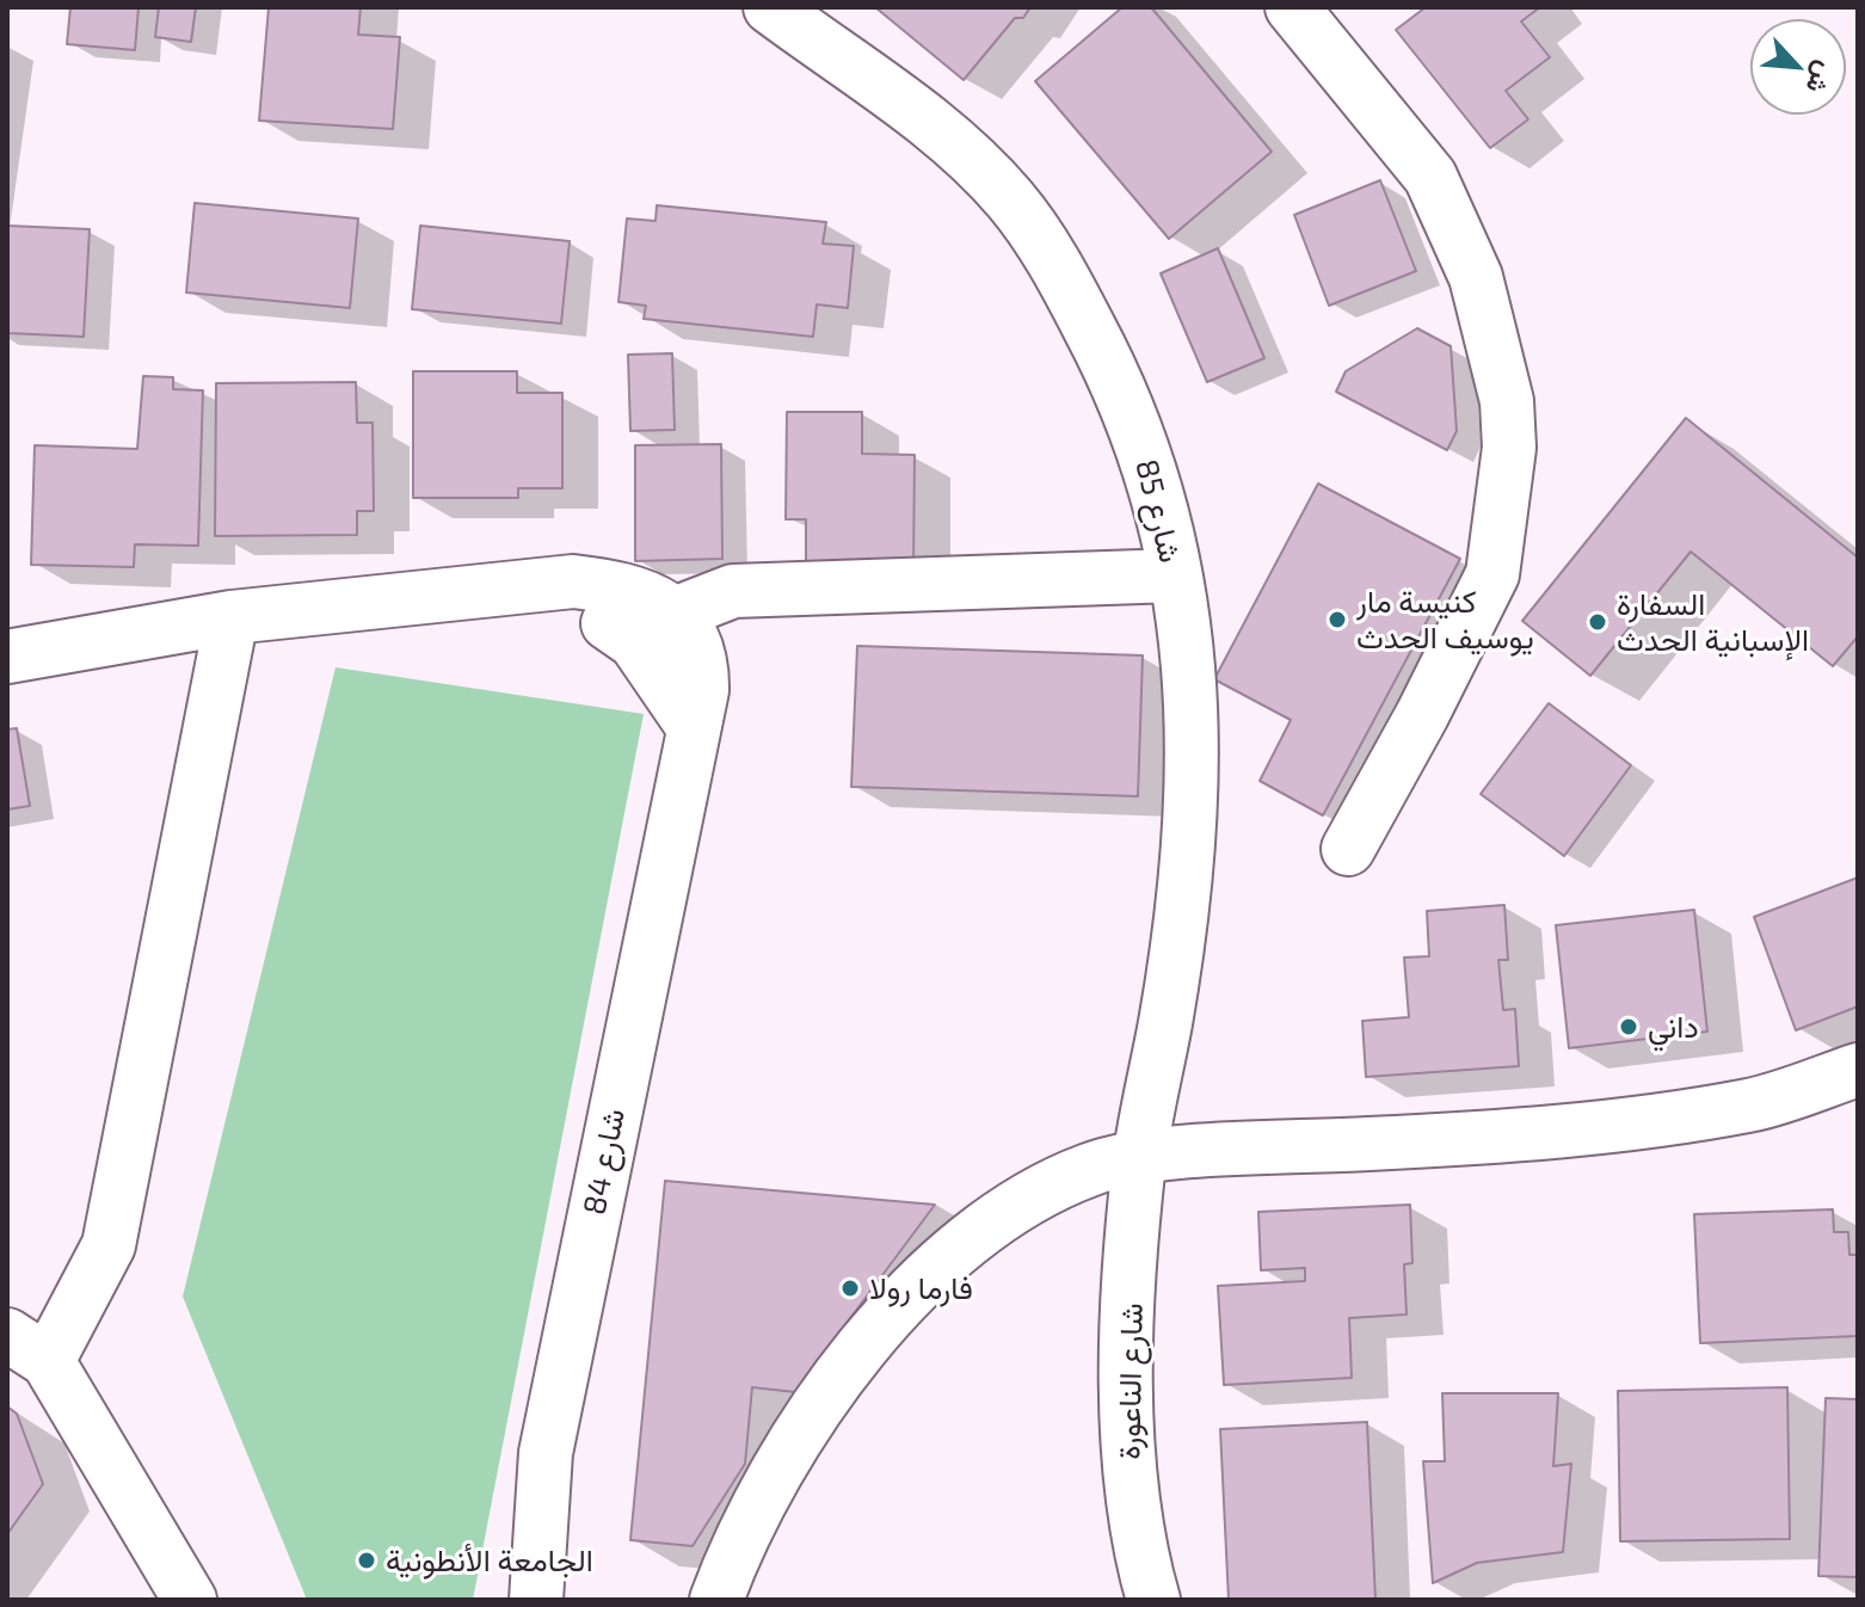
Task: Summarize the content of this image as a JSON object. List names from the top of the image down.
{
  "streets": {
    "street": ["شارع 85", "شارع 84", "شارع الناعورة"]
  },
  "crossings": [
    ["شارع 85", "شارع الناعورة"]
  ],
  "places": [
    "كنيسة مار يوسيف الحدث",
    "السفارة الإسبانية الحدث",
    "داني",
    "فارما رولا",
    "الجامعة الأنطونية"
  ],
  "north": "bottom right"
}
